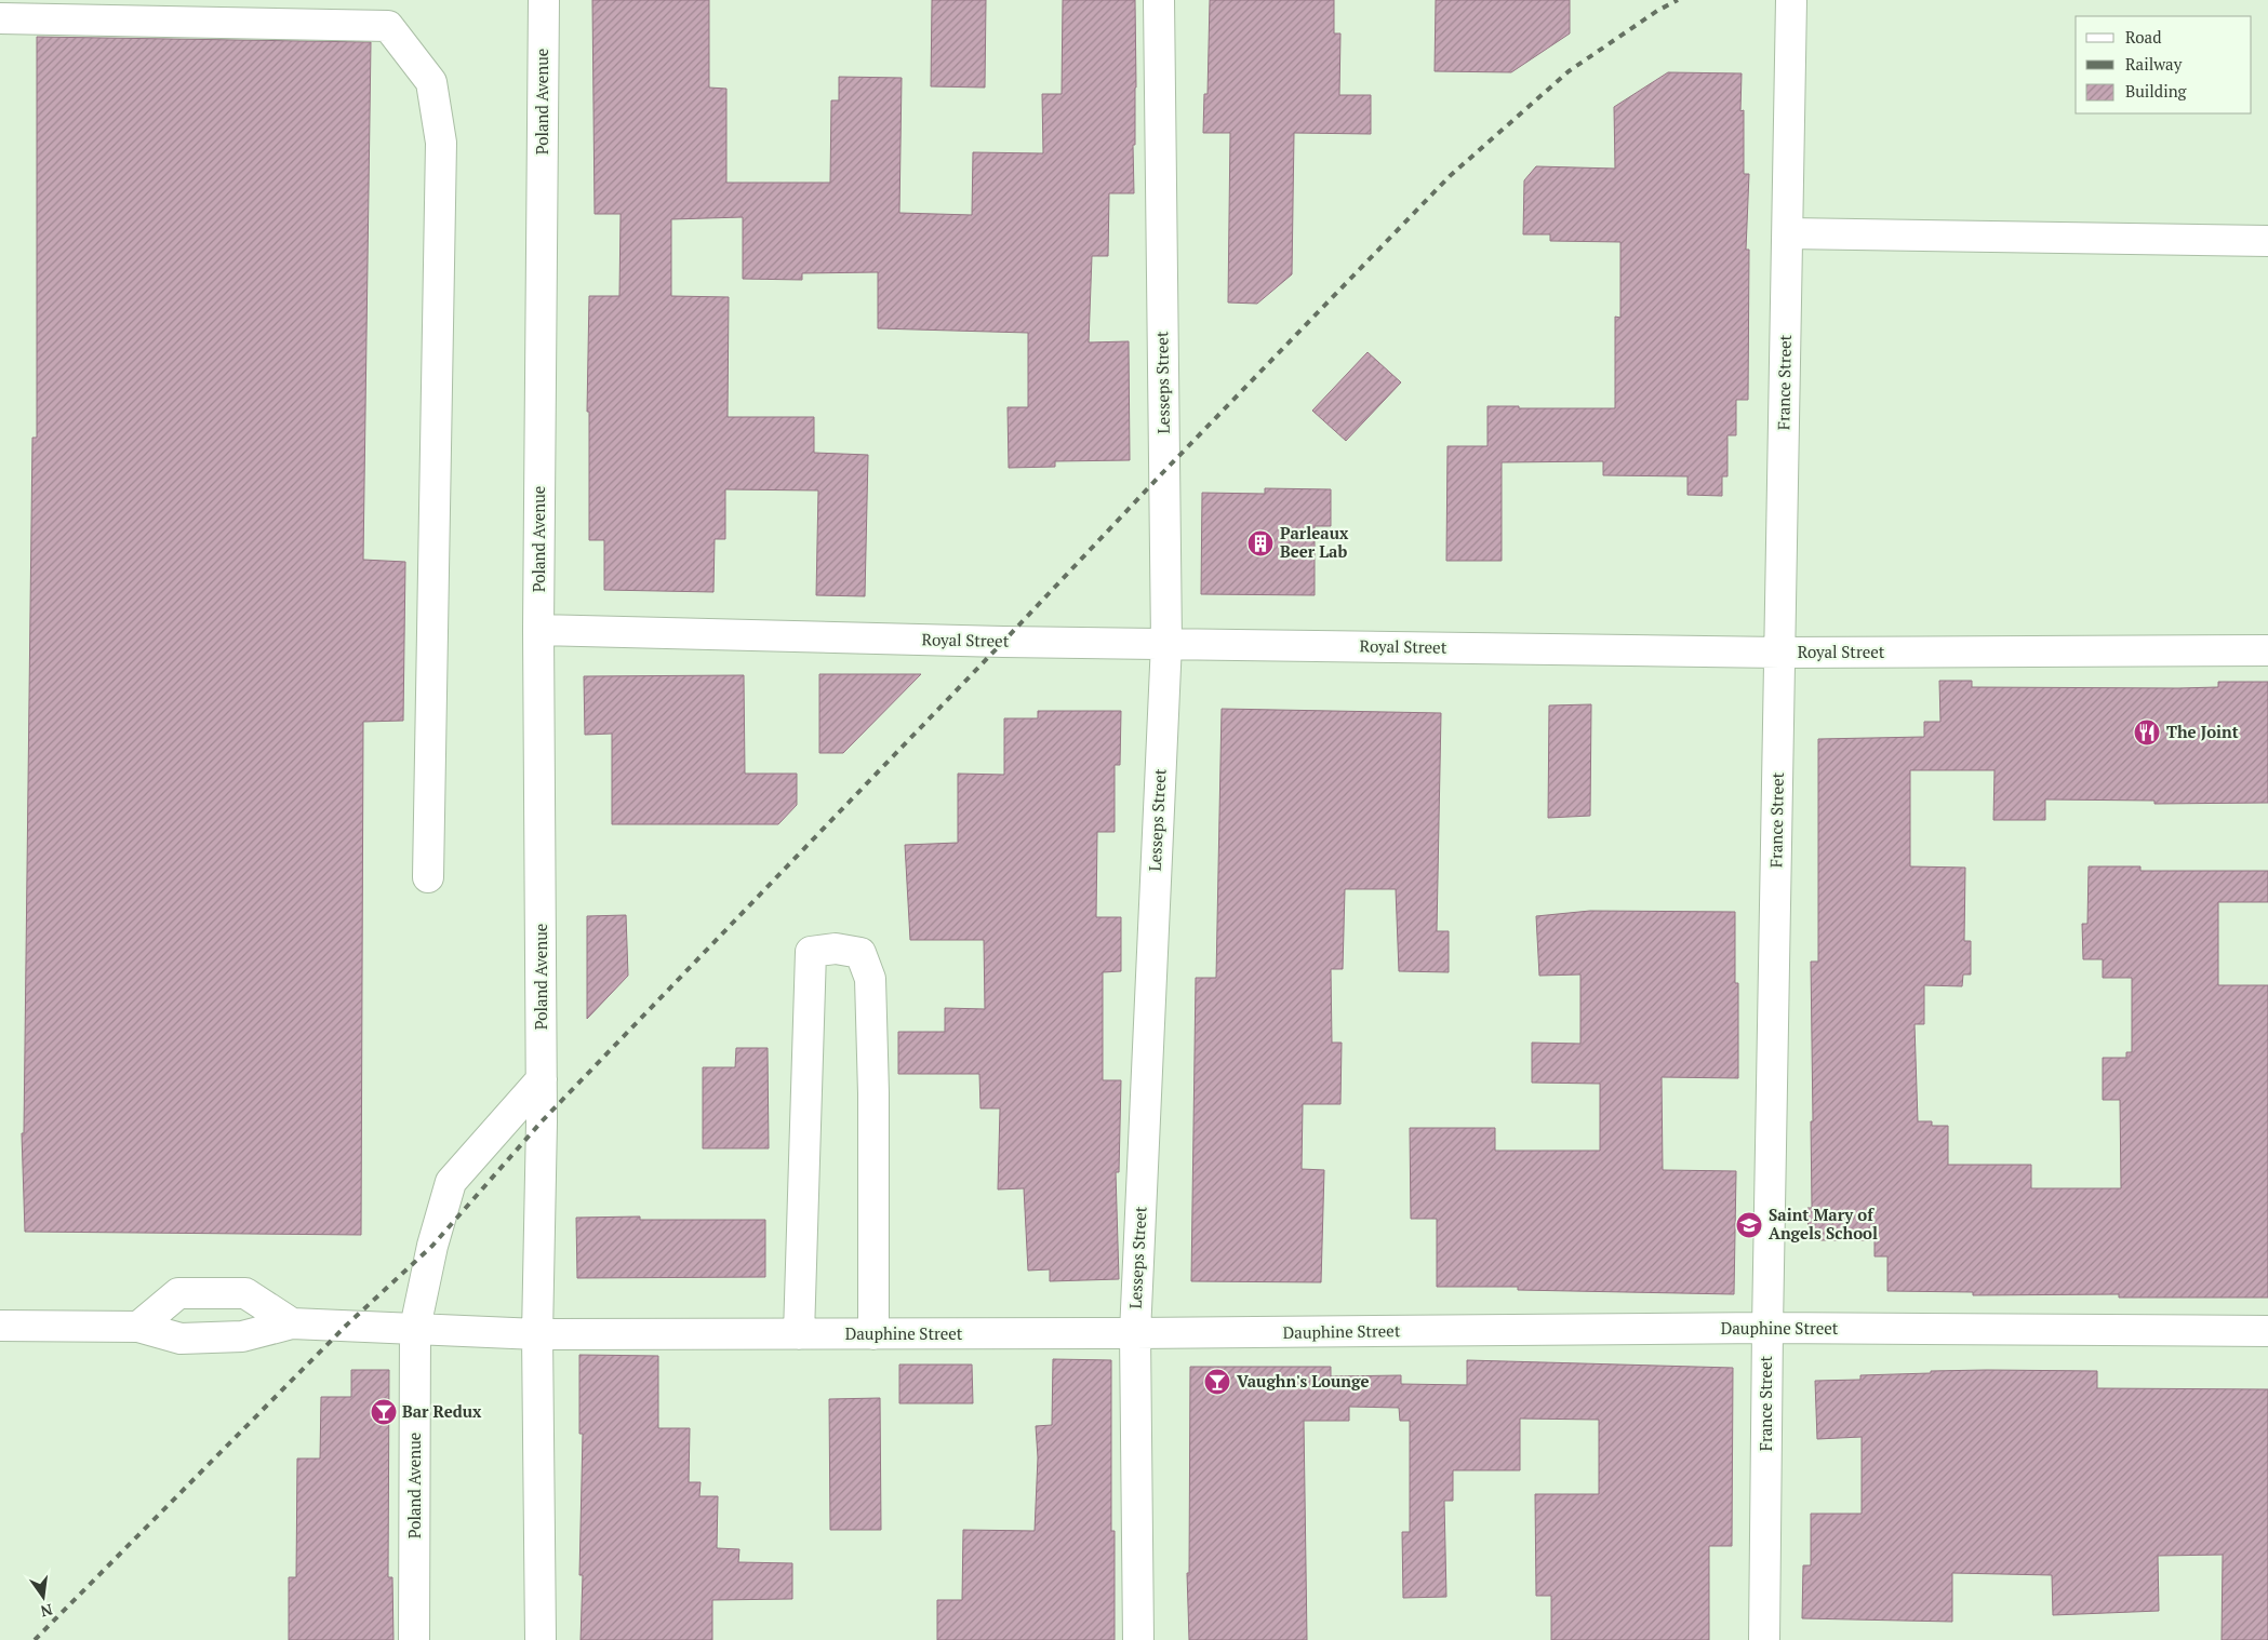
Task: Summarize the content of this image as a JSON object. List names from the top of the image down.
{
  "streets": {
    "street": [
      "Poland Avenue",
      "Lesseps Street",
      "France Street",
      "Royal Street",
      "Dauphine Street"
    ]
  },
  "crossings": [
    ["Poland Avenue", "Royal Street"],
    ["Poland Avenue", "Dauphine Street"],
    ["Lesseps Street", "Royal Street"],
    ["Lesseps Street", "Dauphine Street"],
    ["France Street", "Royal Street"],
    ["France Street", "Dauphine Street"]
  ],
  "places": {
    "building": ["Parleaux Beer Lab"],
    "restaurant": ["The Joint"],
    "school or university": ["Saint Mary of Angels School"],
    "bar": ["Vaughn's Lounge", "Bar Redux"]
  },
  "legend": ["Road", "Railway", "Building"],
  "north": "bottom"
}
